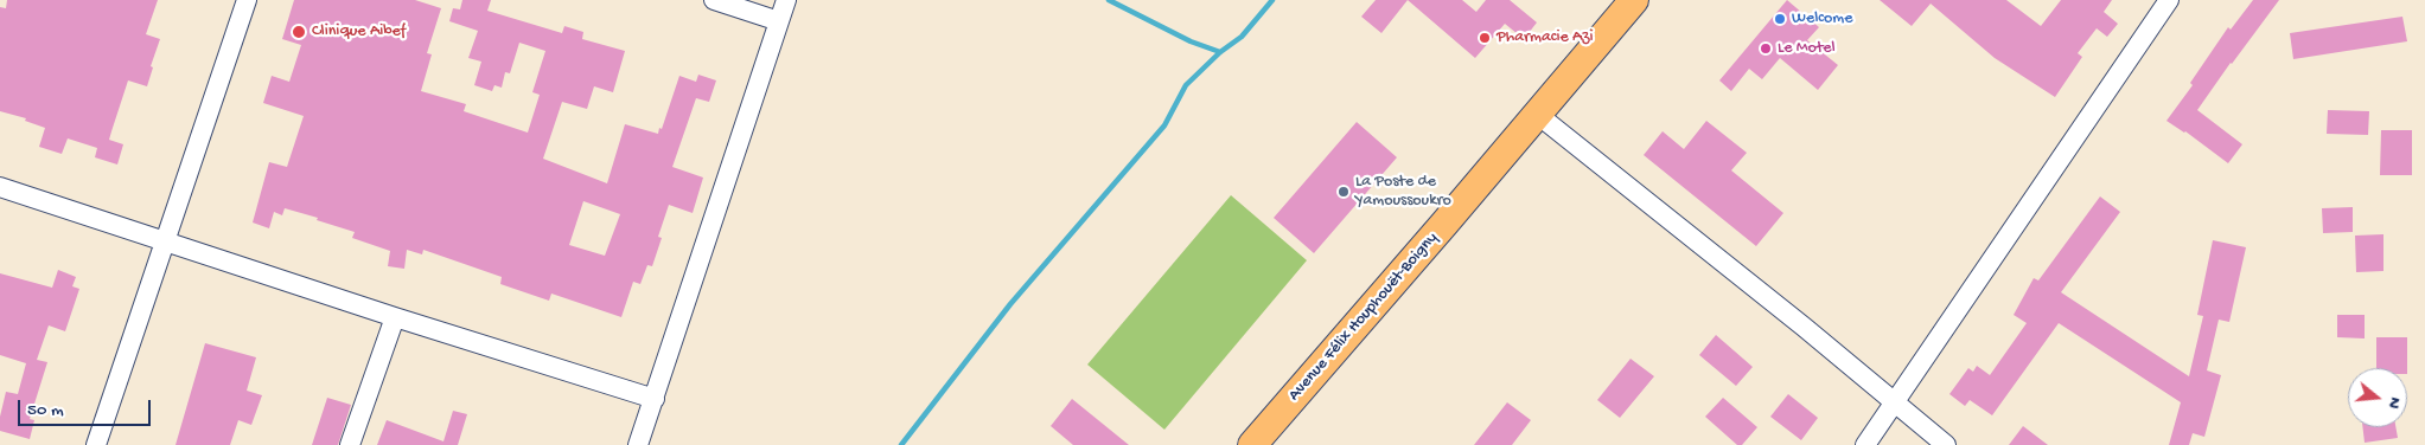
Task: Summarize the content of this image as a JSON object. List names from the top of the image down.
{
  "streets": {
    "highway": ["Avenue Félix Houphouët-Boigny"]
  },
  "places": [
    "Welcome",
    "Clinique Aibef",
    "Pharmacie Azi",
    "Le Motel",
    "La Poste de Yamoussoukro"
  ],
  "scale_bar": "50 m",
  "north": "right"
}
